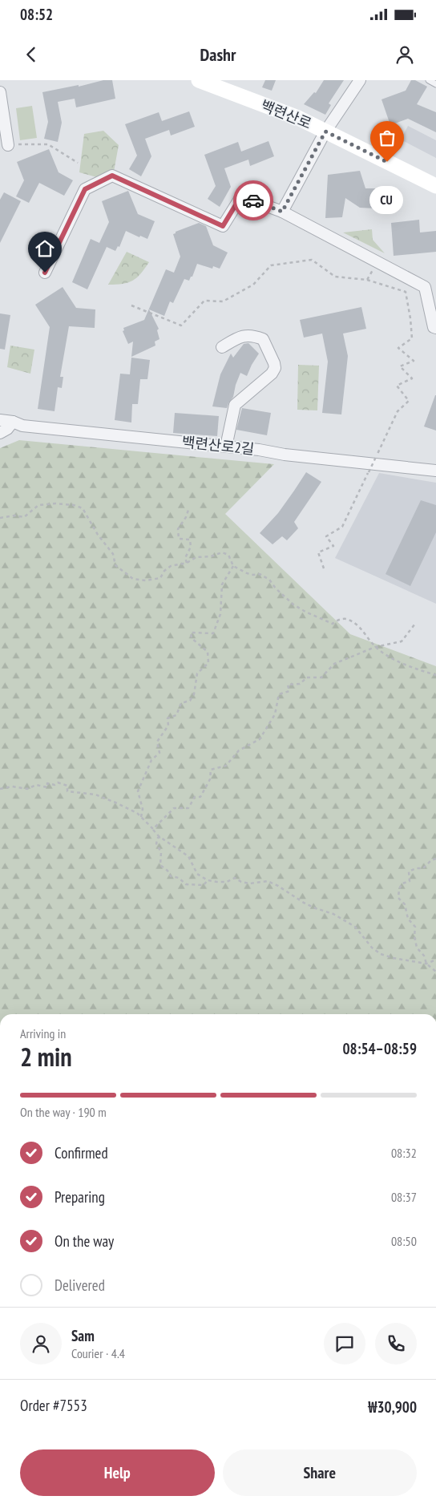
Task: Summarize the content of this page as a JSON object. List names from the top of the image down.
{
  "streets": {
    "main road": ["백련산로"],
    "street": ["백련산로2길"]
  },
  "places": ["CU"],
  "page": {
    "status": "08:52",
    "header": "Dashr",
    "bubble": "CU",
    "heading": ["2 min", "Arriving in", "08:54–08:59"],
    "panel": [
      "Sam",
      "Courier · 4.4",
      "Order #7553",
      "₩30,900"
    ],
    "bar": "On the way · 190 m",
    "list": [
      ["Confirmed", "08:32"],
      ["Preparing", "08:37"],
      ["On the way", "08:50"],
      "Delivered"
    ],
    "buttons": ["Help", "Share"]
  }
}
